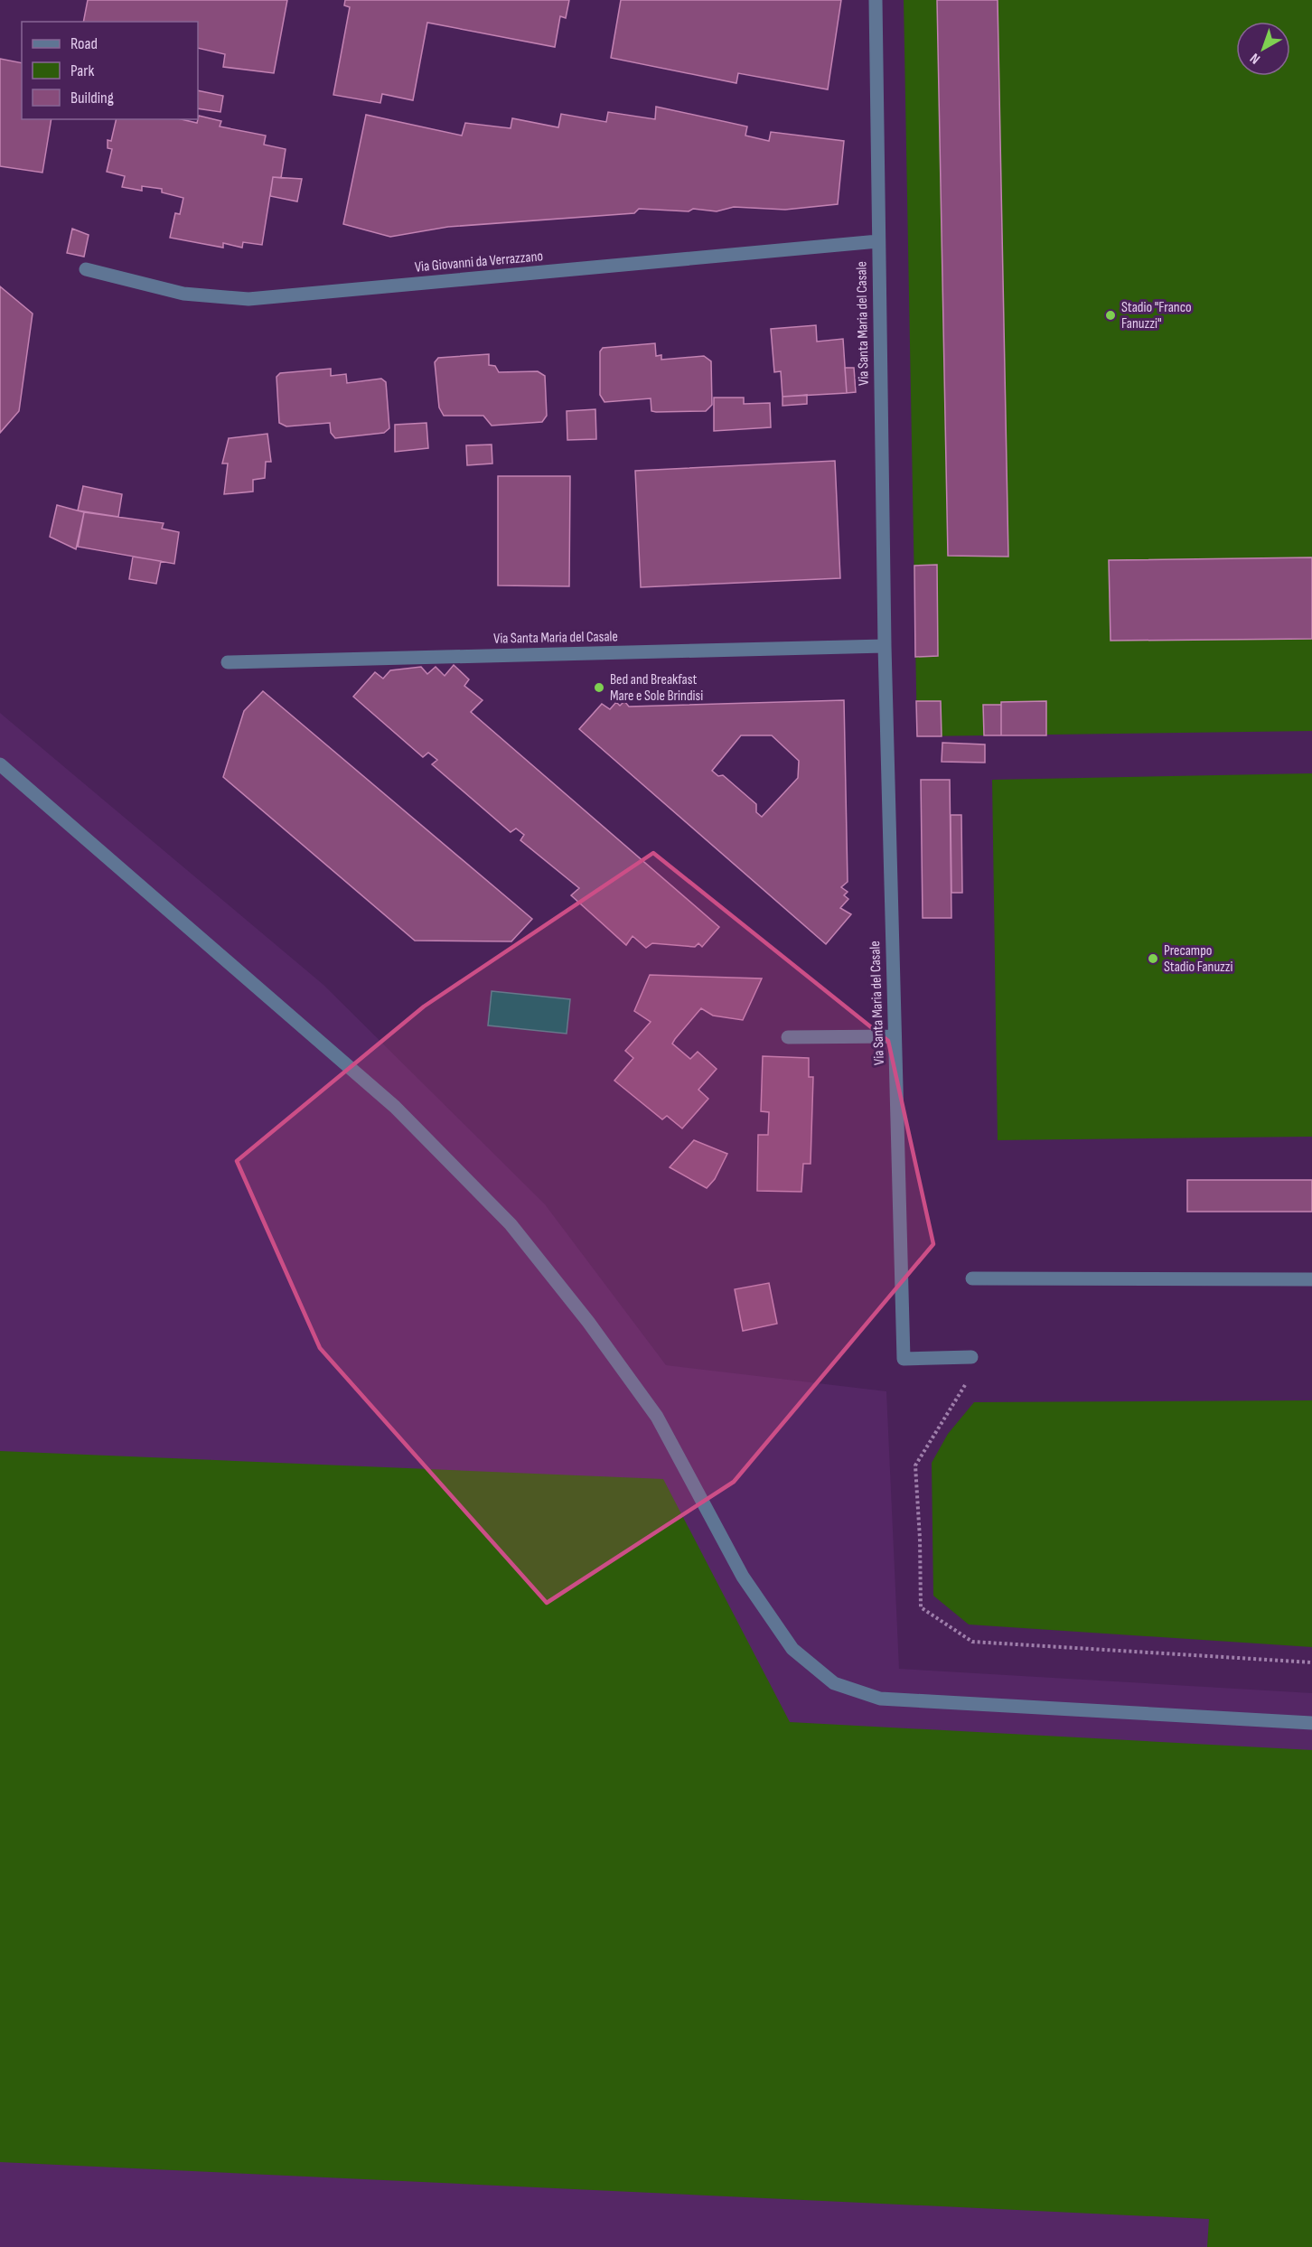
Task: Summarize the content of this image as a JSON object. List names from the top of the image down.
{
  "streets": {
    "street": ["Via Giovanni da Verrazzano", "Via Santa Maria del Casale"]
  },
  "crossings": [
    ["Via Giovanni da Verrazzano", "Via Santa Maria del Casale"]
  ],
  "places": ["Stadio \"Franco Fanuzzi\"", "Bed and Breakfast Mare e Sole Brindisi", "Precampo Stadio Fanuzzi"],
  "legend": ["Road", "Park", "Building"],
  "north": "bottom left"
}
